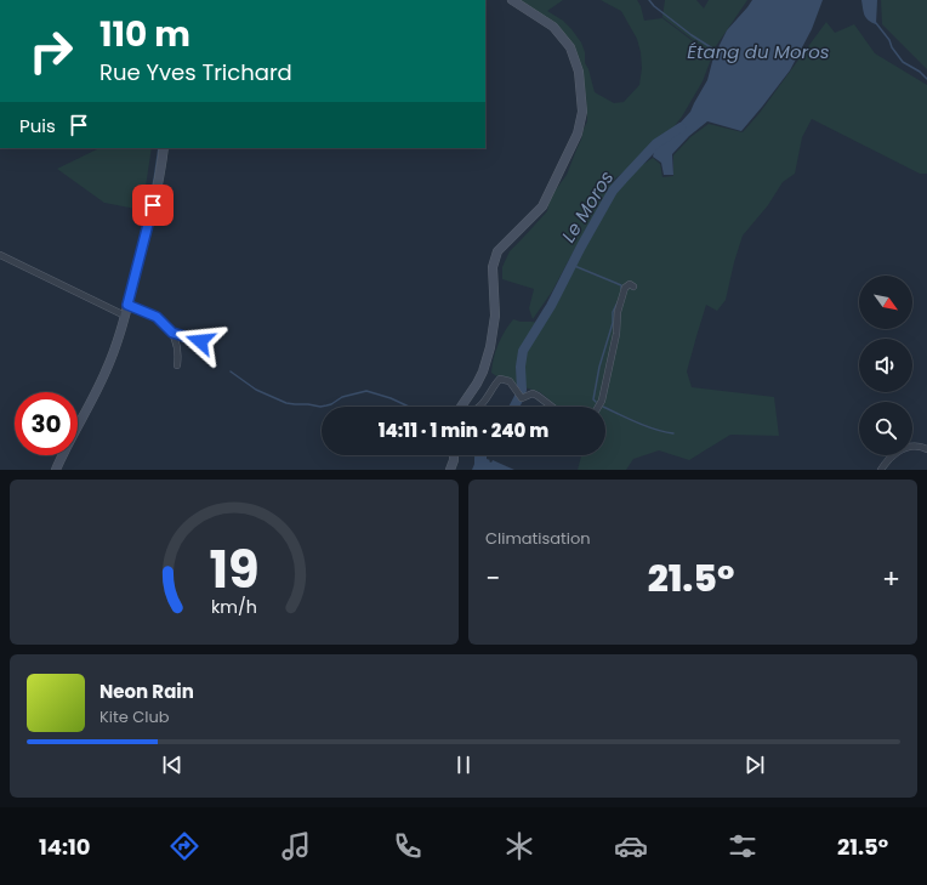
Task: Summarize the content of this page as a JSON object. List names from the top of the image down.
{
  "water": ["Étang du Moros", "Le Moros"],
  "north": "bottom right",
  "page": {
    "turn": ["110 m", "Rue Yves Trichard"],
    "then": "Puis",
    "limit": "30",
    "trip": "14:11 · 1 min · 240 m",
    "tile": "Climatisation",
    "heat": ["−", "21.5°", "+"],
    "song": ["Neon Rain", "Kite Club"],
    "tabs": ["14:10", "21.5°"],
    "gauge": ["19", "km/h"]
  }
}
